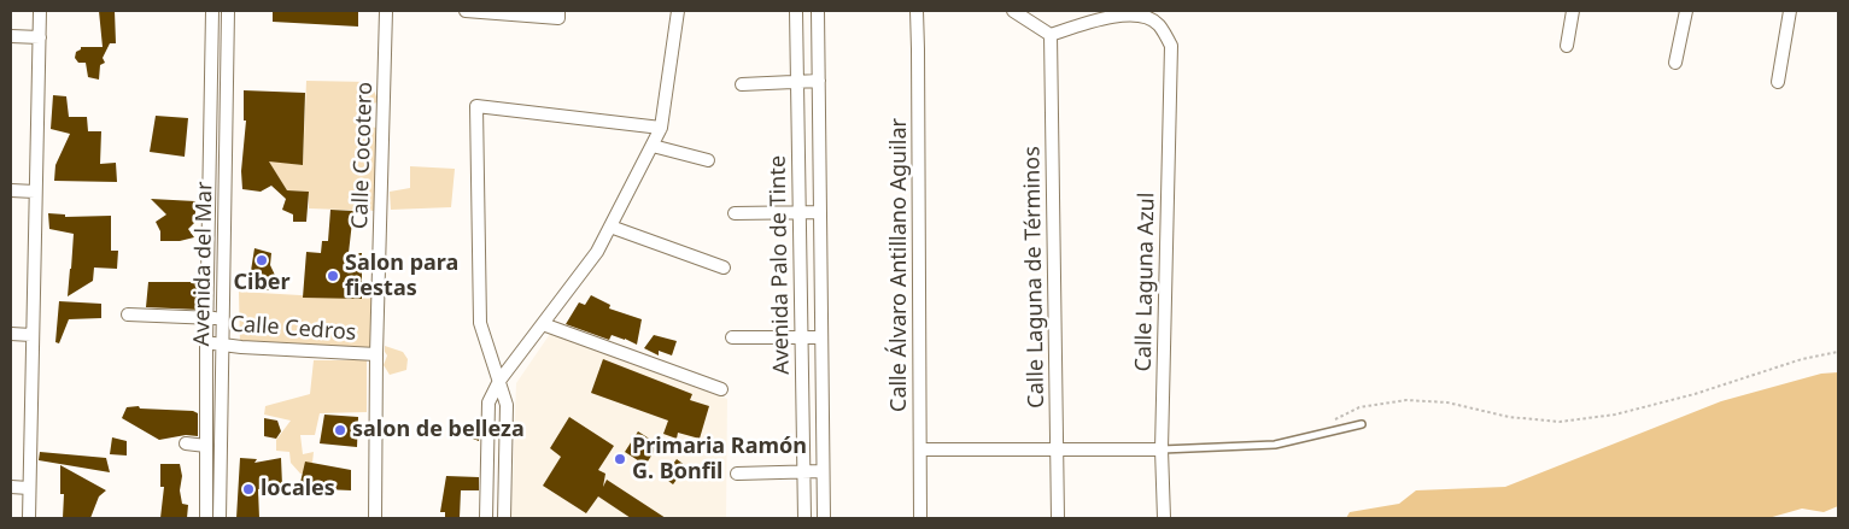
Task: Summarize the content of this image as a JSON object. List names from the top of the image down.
{
  "streets": {
    "street": [
      "Calle Cocotero",
      "Avenida del Mar",
      "Avenida Palo de Tinte",
      "Calle Álvaro Antillano Aguilar",
      "Calle Laguna de Términos",
      "Calle Laguna Azul",
      "Calle Cedros"
    ]
  },
  "crossings": [
    ["Calle Cocotero", "Calle Cedros"],
    ["Avenida del Mar", "Calle Cedros"],
    ["Calle Laguna de Términos", "Calle Laguna Azul"]
  ],
  "places": [
    "Ciber",
    "Salon para fiestas",
    "salon de belleza",
    "Primaria Ramón G. Bonfil",
    "locales"
  ]
}
